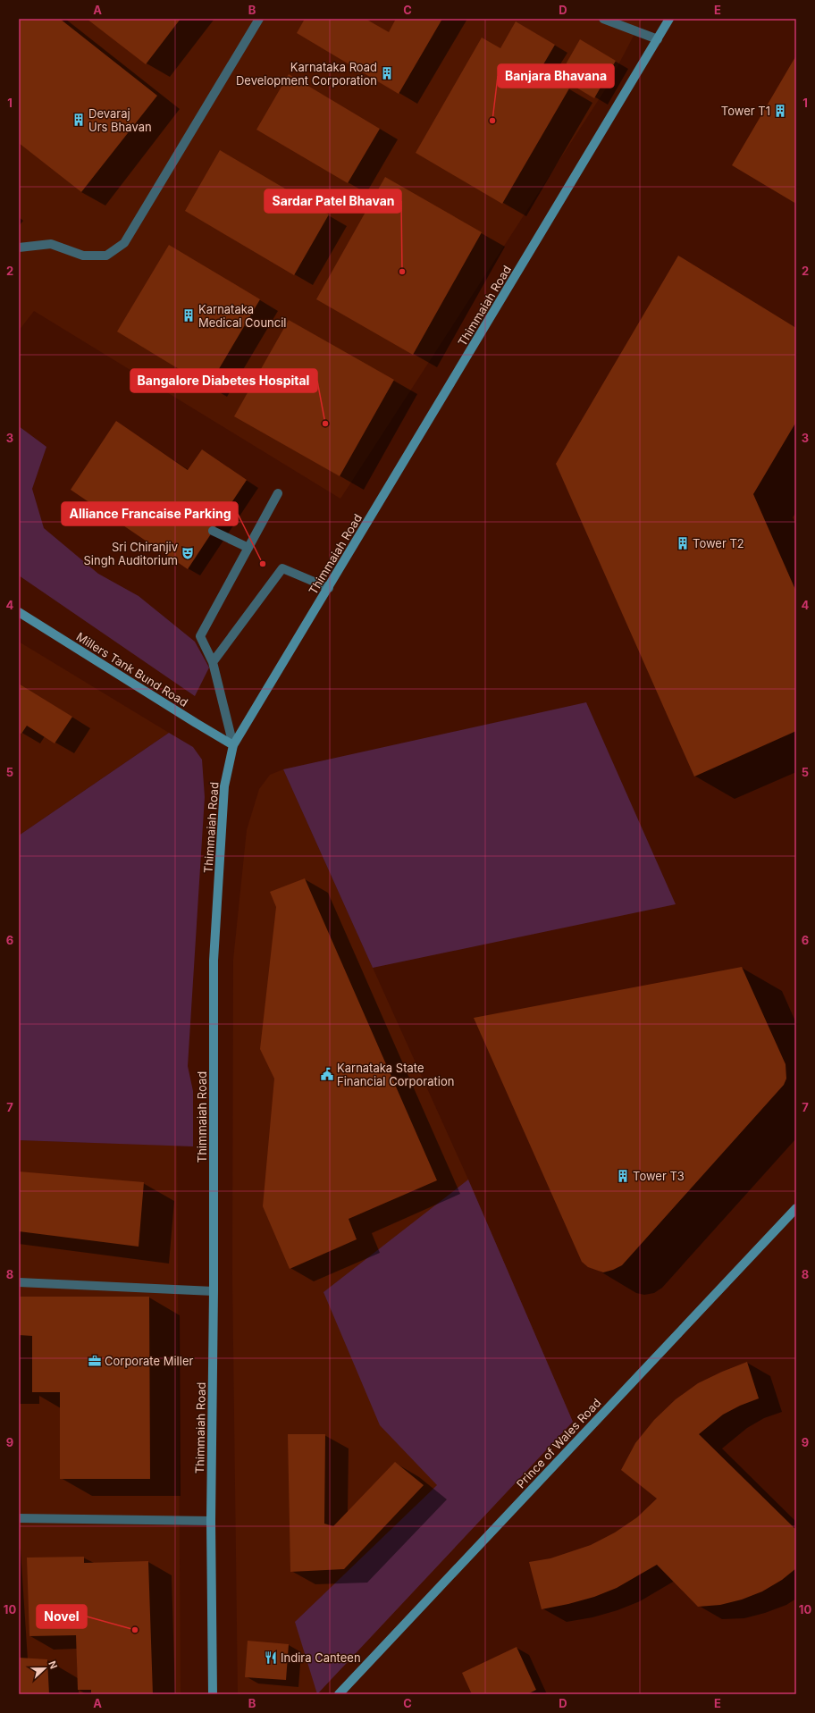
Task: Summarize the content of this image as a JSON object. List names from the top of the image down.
{
  "streets": {
    "street": ["Thimmaiah Road", "Millers Tank Bund Road", "Prince of Wales Road"]
  },
  "crossings": [
    ["Thimmaiah Road", "Millers Tank Bund Road"]
  ],
  "places": {
    "building": [
      "Karnataka Road Development Corporation",
      "Tower T1",
      "Devaraj Urs Bhavan",
      "Karnataka Medical Council",
      "Tower T2",
      "Tower T3"
    ],
    "other": [
      "Banjara Bhavana",
      "Sardar Patel Bhavan",
      "Bangalore Diabetes Hospital",
      "Alliance Francaise Parking",
      "Novel"
    ],
    "theatre": ["Sri Chiranjiv Singh Auditorium"],
    "public building": ["Karnataka State Financial Corporation"],
    "office": ["Corporate Miller"],
    "restaurant": ["Indira Canteen"]
  },
  "north": "right",
  "grid": {
    "columns": [
      "A",
      "B",
      "C",
      "D",
      "E"
    ],
    "rows": [
      "1",
      "2",
      "3",
      "4",
      "5",
      "6",
      "7",
      "8",
      "9",
      "10"
    ]
  }
}
